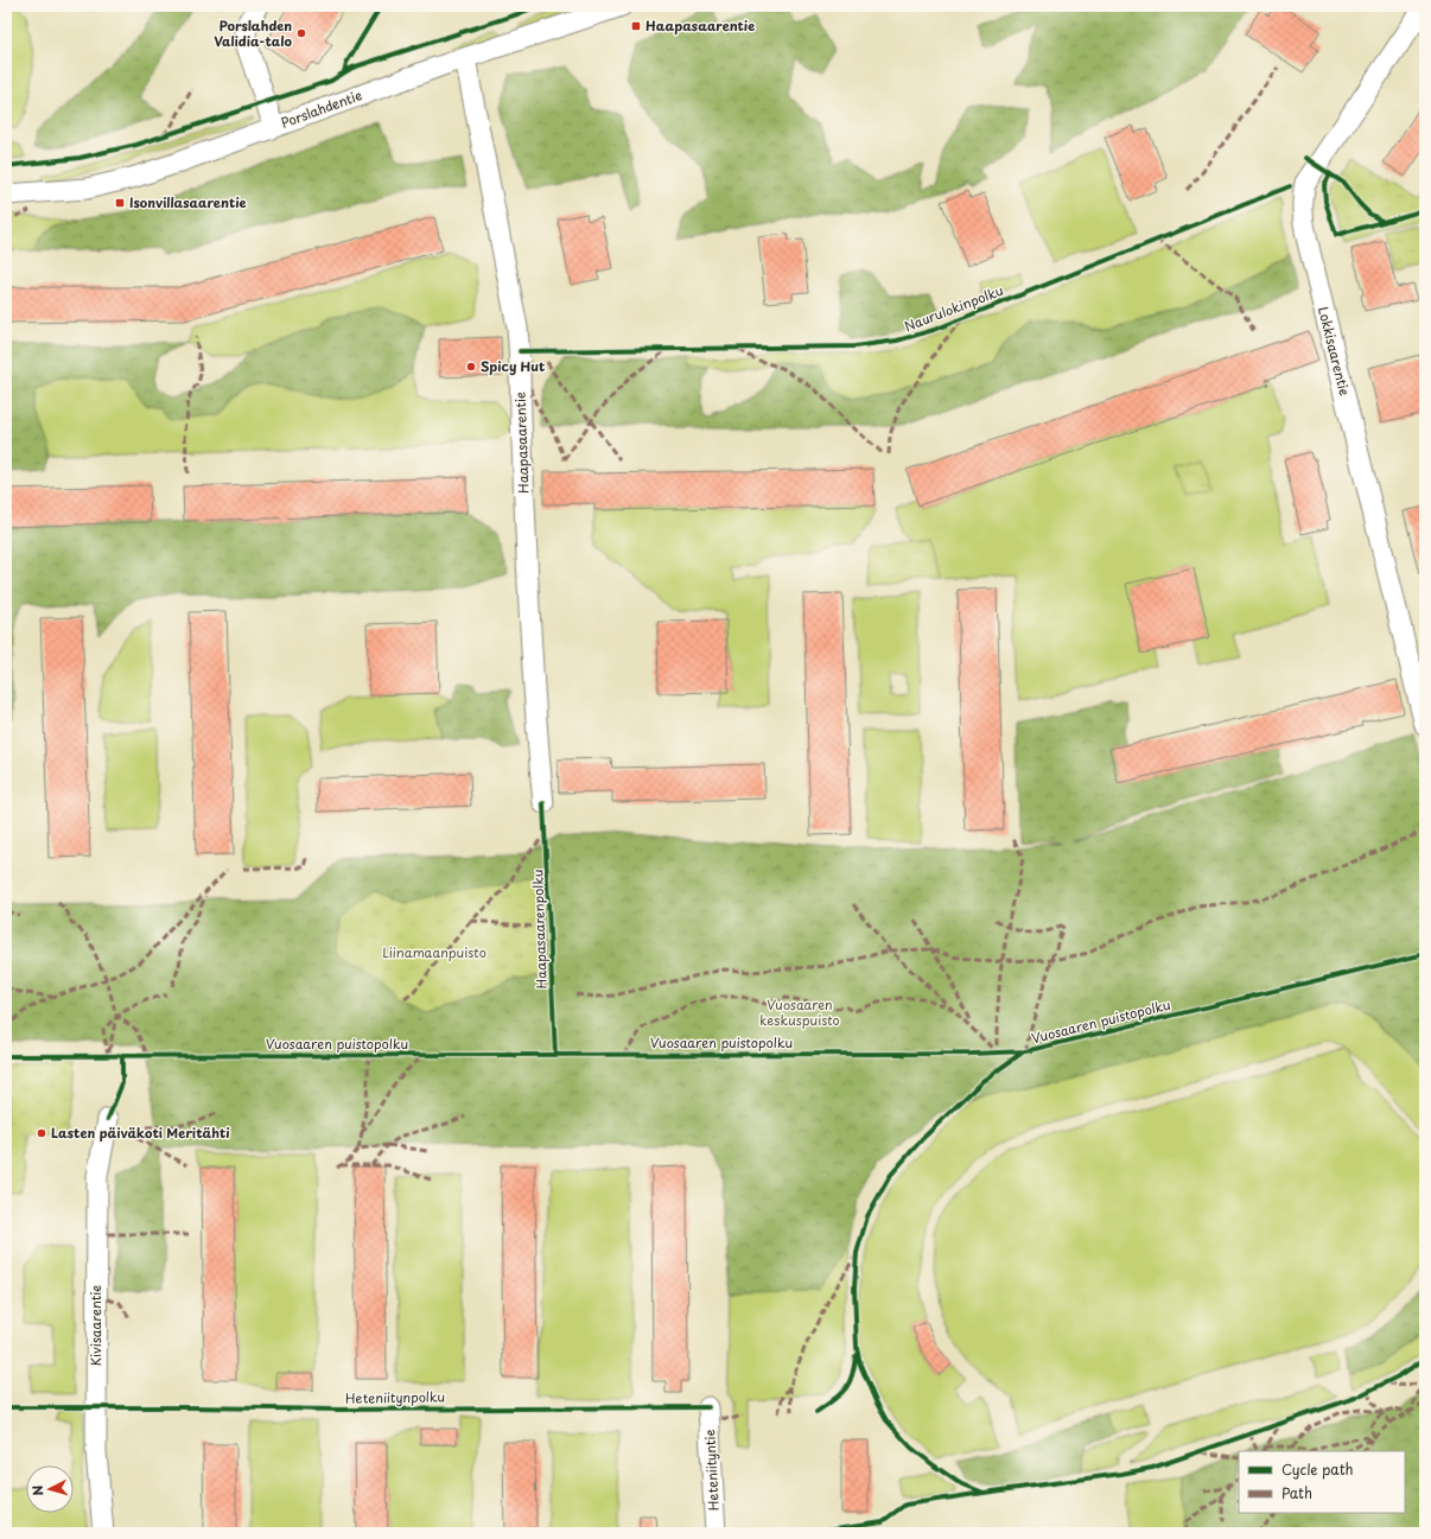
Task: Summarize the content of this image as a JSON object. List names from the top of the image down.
{
  "streets": {
    "street": [
      "Porslahdentie",
      "Lokkisaarentie",
      "Haapasaarentie",
      "Kivisaarentie",
      "Heteniityntie"
    ],
    "cycle path": [
      "Naurulokinpolku",
      "Haapasaarenpolku",
      "Vuosaaren puistopolku",
      "Heteniitynpolku"
    ]
  },
  "crossings": [
    ["Porslahdentie", "Haapasaarentie"]
  ],
  "parks": ["Liinamaanpuisto", "Vuosaaren keskuspuisto"],
  "places": {
    "transit": ["Haapasaarentie", "Isonvillasaarentie"],
    "other": ["Porslahden Validia-talo", "Spicy Hut", "Lasten päiväkoti Meritähti"]
  },
  "legend": ["Cycle path", "Path"],
  "north": "left"
}
